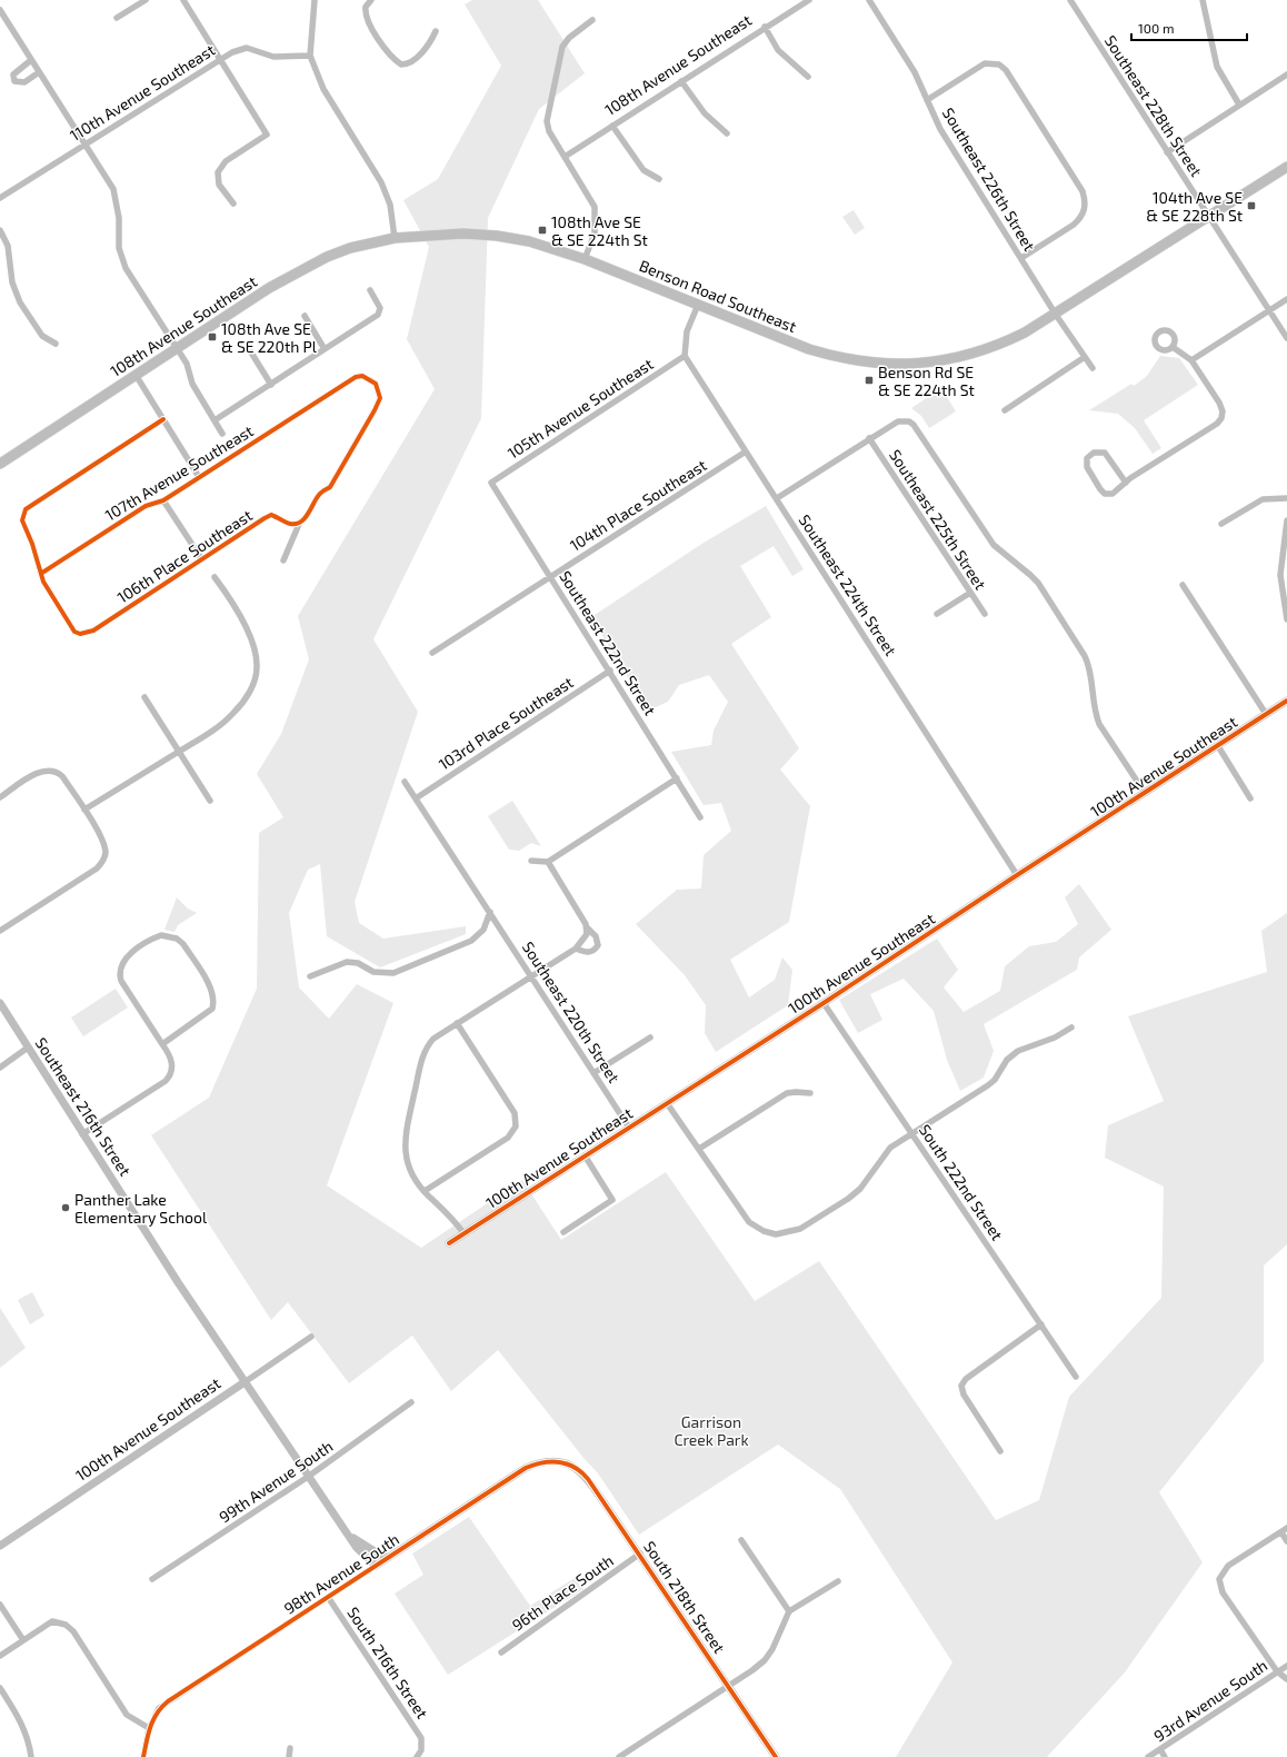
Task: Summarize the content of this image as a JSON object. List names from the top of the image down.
{
  "streets": {
    "main road": ["108th Avenue Southeast", "Benson Road Southeast"],
    "street": [
      "110th Avenue Southeast",
      "Southeast 228th Street",
      "Southeast 226th Street",
      "105th Avenue Southeast",
      "107th Avenue Southeast",
      "104th Place Southeast",
      "Southeast 225th Street",
      "106th Place Southeast",
      "Southeast 224th Street",
      "Southeast 222nd Street",
      "103rd Place Southeast",
      "100th Avenue Southeast",
      "Southeast 220th Street",
      "Southeast 216th Street",
      "South 222nd Street",
      "99th Avenue South",
      "98th Avenue South",
      "96th Place South",
      "South 218th Street",
      "South 216th Street",
      "93rd Avenue South"
    ]
  },
  "crossings": [
    ["108th Avenue Southeast", "Benson Road Southeast"],
    ["Southeast 228th Street", "Benson Road Southeast"],
    ["Southeast 226th Street", "Benson Road Southeast"],
    ["105th Avenue Southeast", "Southeast 224th Street"],
    ["105th Avenue Southeast", "Southeast 222nd Street"],
    ["107th Avenue Southeast", "106th Place Southeast"],
    ["104th Place Southeast", "Southeast 224th Street"],
    ["104th Place Southeast", "Southeast 222nd Street"],
    ["Southeast 224th Street", "100th Avenue Southeast"],
    ["Southeast 222nd Street", "103rd Place Southeast"],
    ["103rd Place Southeast", "Southeast 220th Street"],
    ["100th Avenue Southeast", "Southeast 220th Street"],
    ["100th Avenue Southeast", "Southeast 216th Street"],
    ["100th Avenue Southeast", "South 222nd Street"],
    ["98th Avenue South", "South 218th Street"],
    ["98th Avenue South", "South 216th Street"],
    ["96th Place South", "South 218th Street"]
  ],
  "parks": ["Garrison Creek Park"],
  "places": {
    "transit": [
      "104th Ave SE & SE 228th St",
      "108th Ave SE & SE 224th St",
      "108th Ave SE & SE 220th Pl",
      "Benson Rd SE & SE 224th St"
    ],
    "other": ["Panther Lake Elementary School"]
  },
  "scale_bar": "100 m"
}
